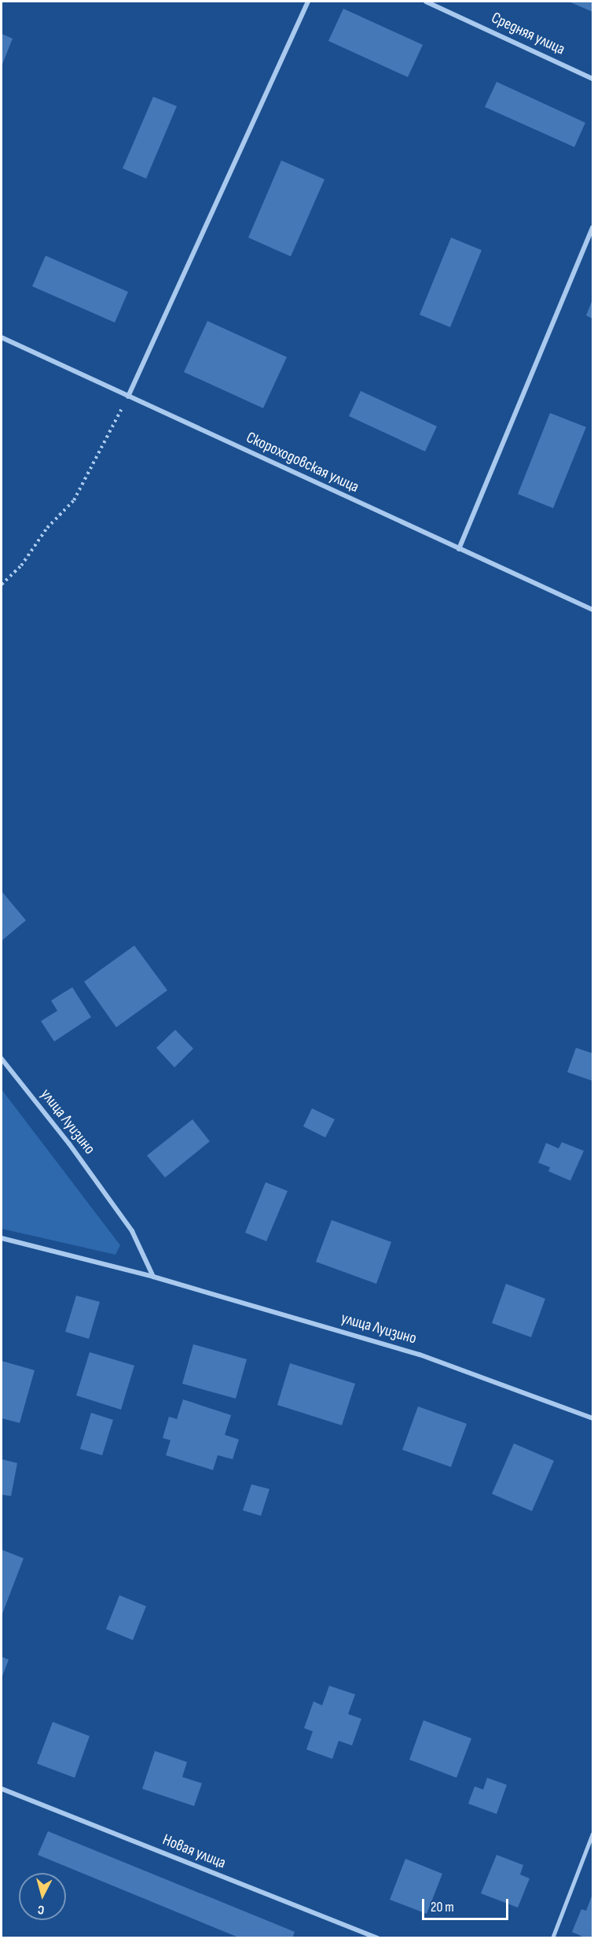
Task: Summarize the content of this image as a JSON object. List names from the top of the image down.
{
  "streets": {
    "street": [
      "Средняя улица",
      "Скороходовская улица",
      "улица Луизино",
      "Новая улица"
    ]
  },
  "scale_bar": "20 m",
  "north": "bottom"
}
